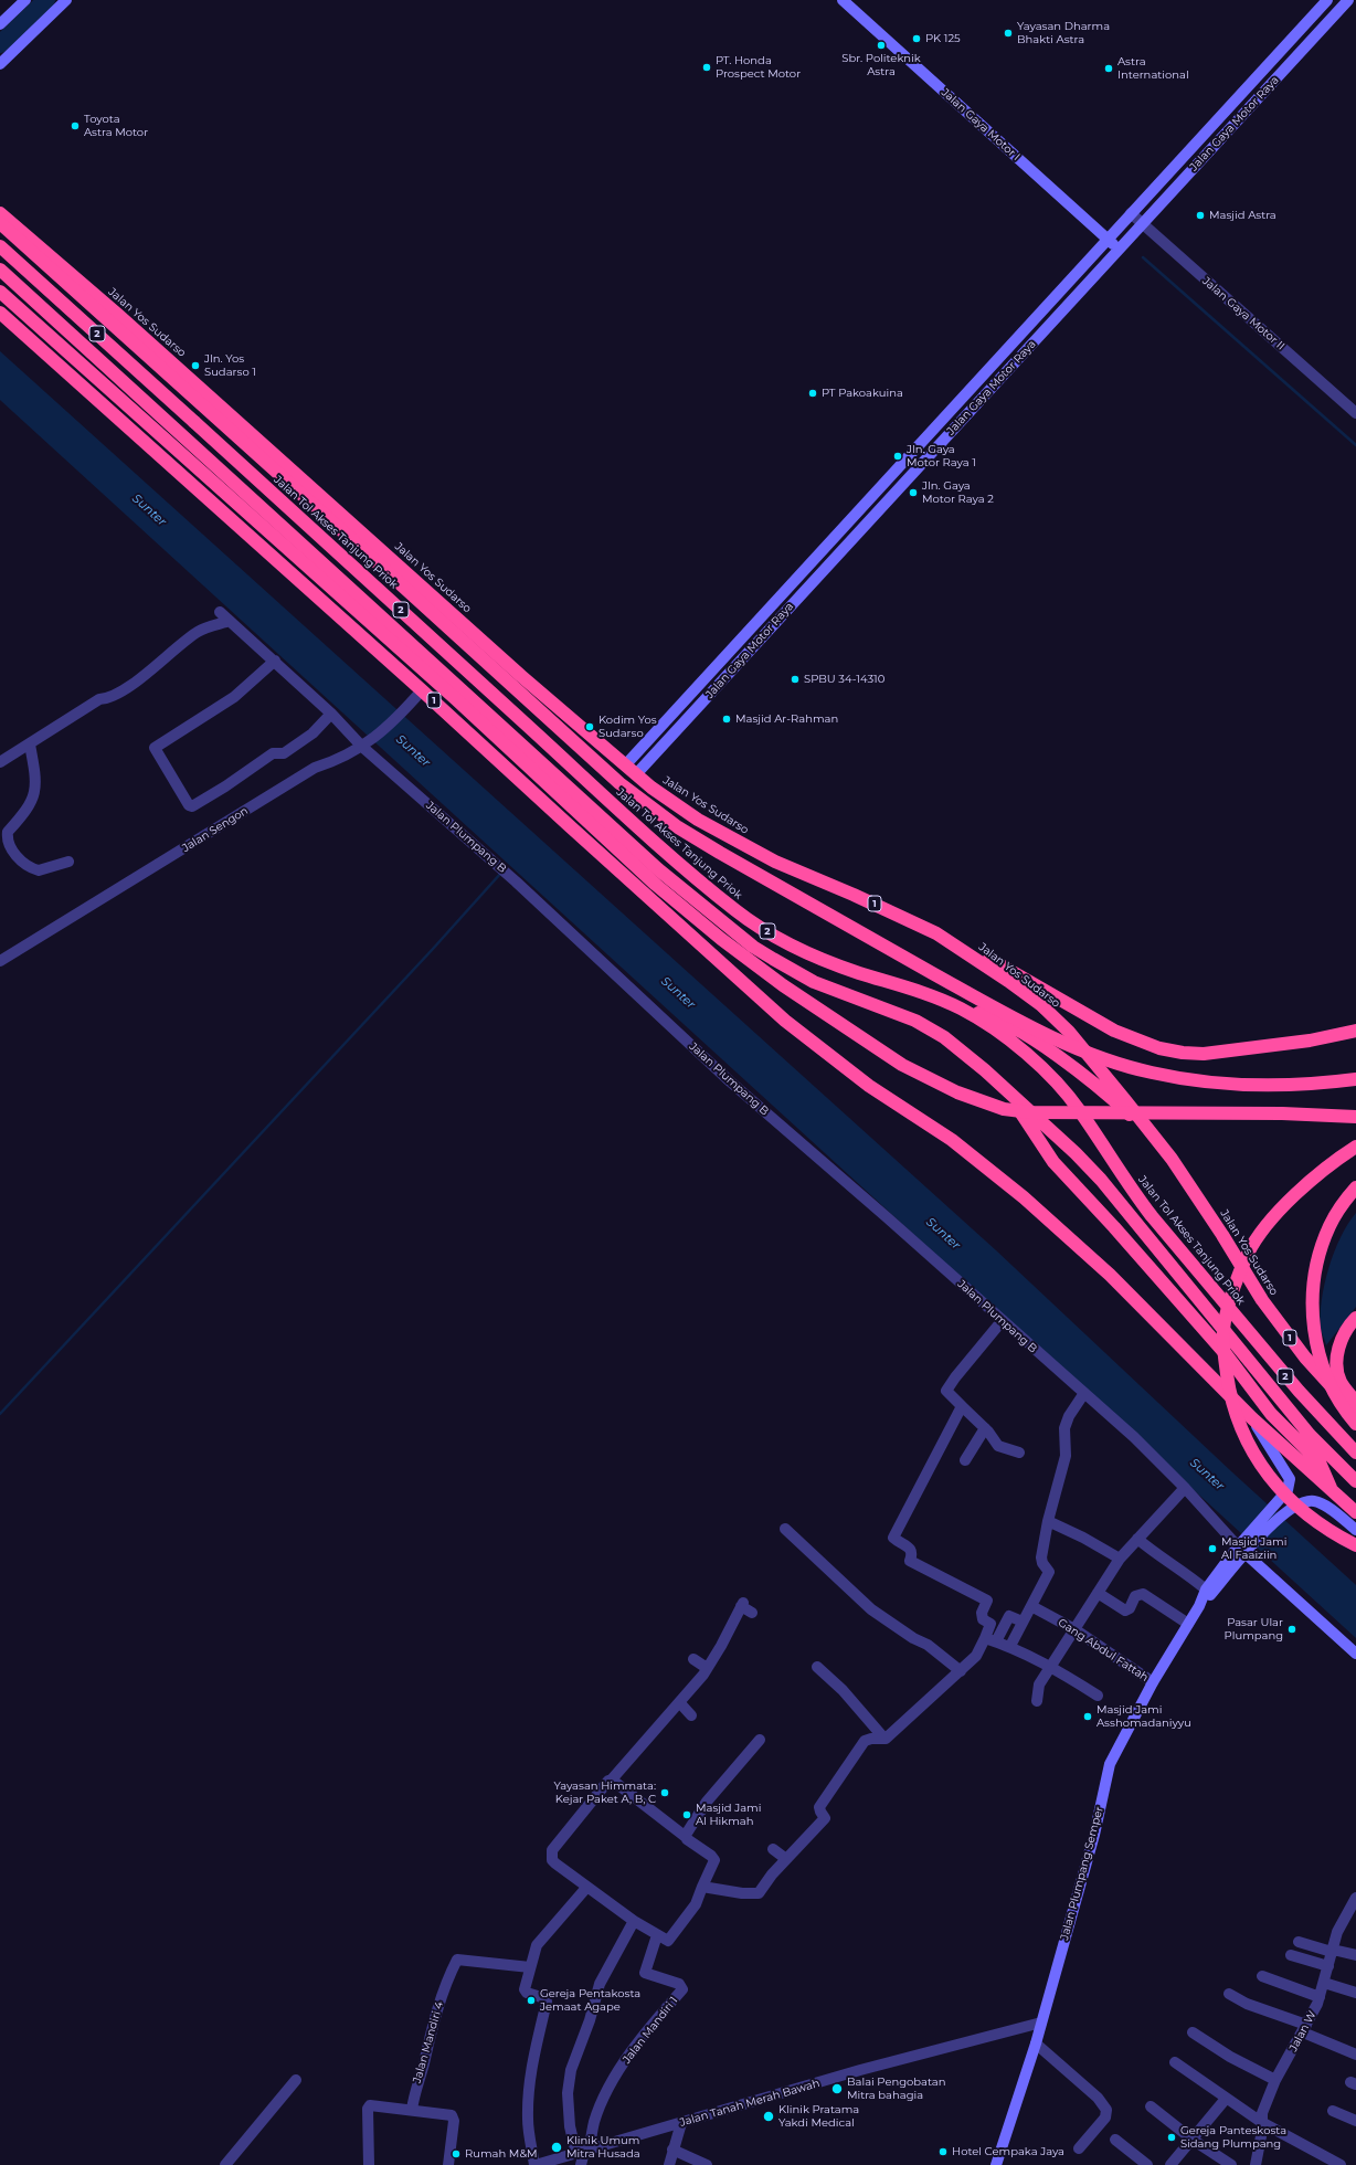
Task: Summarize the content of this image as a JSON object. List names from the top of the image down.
{
  "streets": {
    "highway": [
      "Jalan Yos Sudarso",
      "2",
      "Jalan Tol Akses Tanjung Priok",
      "1"
    ],
    "street": [
      "Jalan Gaya Motor Raya",
      "Jalan Gaya Motor I",
      "Jalan Gaya Motor II",
      "Jalan Sengon",
      "Jalan Plumpang B",
      "Gang Abdul Fattah",
      "Jalan Plumpang Semper",
      "Jalan Mandiri 1",
      "Jalan W",
      "Jalan Mandiri 4",
      "Jalan Tanah Merah Bawah"
    ]
  },
  "crossings": [
    ["Jalan Gaya Motor Raya", "Jalan Gaya Motor I"],
    ["Jalan Gaya Motor Raya", "Jalan Gaya Motor II"],
    ["Jalan Gaya Motor Raya", "Jalan Yos Sudarso"],
    ["1", "Jalan Sengon"],
    ["1", "Jalan Plumpang Semper"],
    ["Jalan Sengon", "Jalan Plumpang B"],
    ["Jalan Plumpang B", "Jalan Plumpang Semper"],
    ["Gang Abdul Fattah", "Jalan Plumpang Semper"],
    ["Jalan Plumpang Semper", "Jalan Tanah Merah Bawah"],
    ["Jalan Mandiri 1", "Jalan Tanah Merah Bawah"]
  ],
  "water": ["Sunter"],
  "places": [
    "Yayasan Dharma Bhakti Astra",
    "PK 125",
    "Sbr. Politeknik Astra",
    "PT. Honda Prospect Motor",
    "Astra International",
    "Toyota Astra Motor",
    "Masjid Astra",
    "Jln. Yos Sudarso 1",
    "PT Pakoakuina",
    "Jln. Gaya Motor Raya 1",
    "Jln. Gaya Motor Raya 2",
    "SPBU 34-14310",
    "Masjid Ar-Rahman",
    "Kodim Yos Sudarso",
    "Masjid Jami Al Faaiziin",
    "Pasar Ular Plumpang",
    "Masjid Jami Asshomadaniyyu",
    "Yayasan Himmata: Kejar Paket A, B, C",
    "Masjid Jami Al Hikmah",
    "Gereja Pentakosta Jemaat Agape",
    "Balai Pengobatan Mitra bahagia",
    "Klinik Pratama Yakdi Medical",
    "Gereja Panteskosta Sidang Plumpang",
    "Klinik Umum Mitra Husada",
    "Hotel Cempaka Jaya",
    "Rumah M&M"
  ]
}
